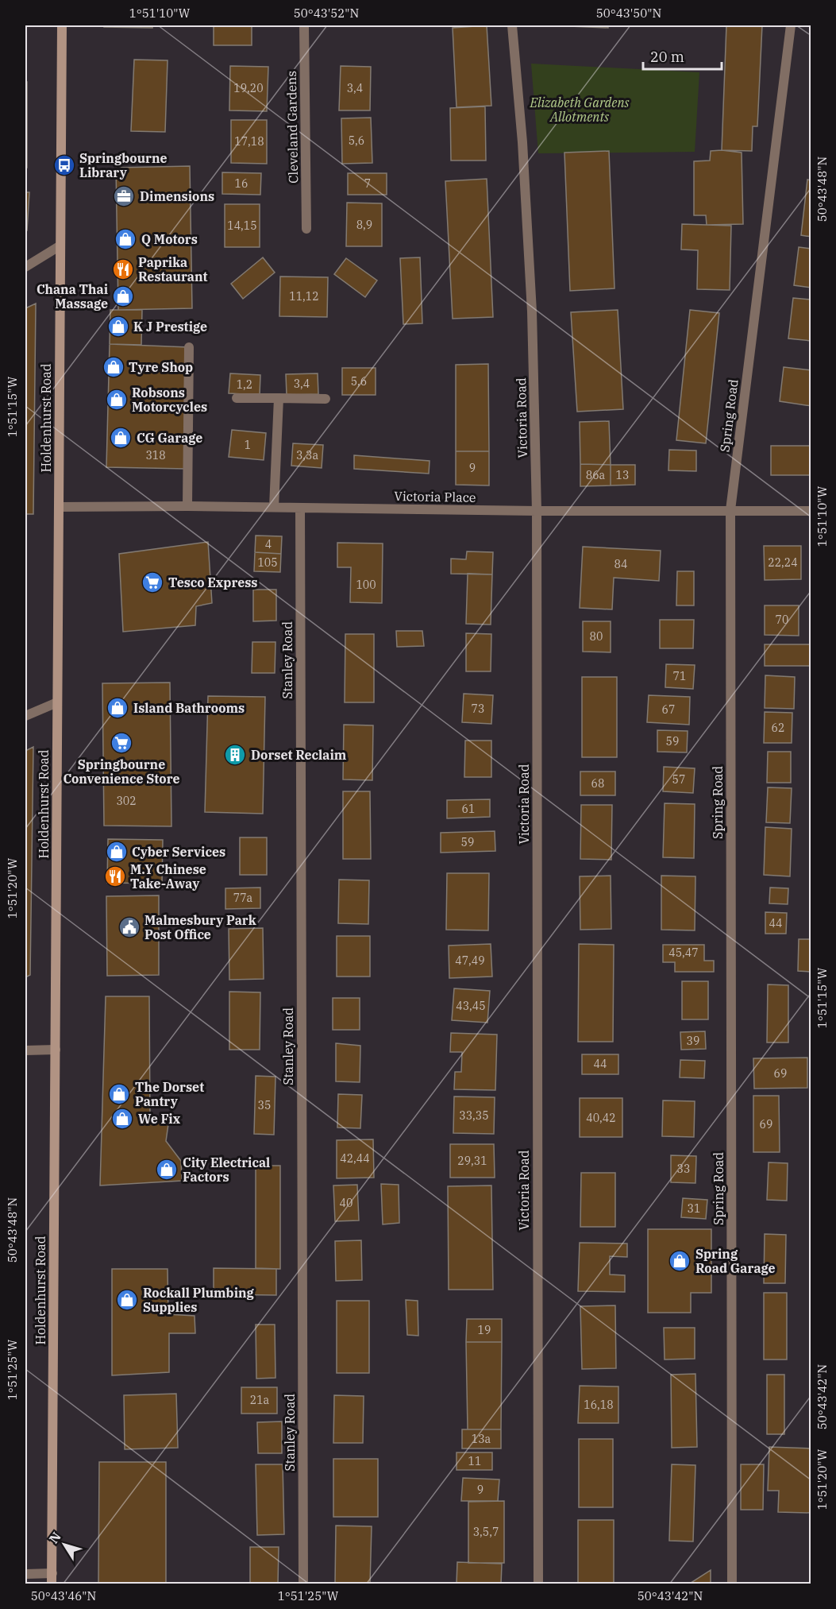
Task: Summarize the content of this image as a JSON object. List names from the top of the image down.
{
  "streets": {
    "street": [
      "Cleveland Gardens",
      "Spring Road",
      "Holdenhurst Road",
      "Victoria Road",
      "Victoria Place",
      "Stanley Road"
    ]
  },
  "crossings": [
    ["Spring Road", "Victoria Place"],
    ["Holdenhurst Road", "Victoria Place"],
    ["Victoria Road", "Victoria Place"],
    ["Victoria Place", "Stanley Road"]
  ],
  "parks": ["Elizabeth Gardens Allotments"],
  "places": {
    "bus stop": ["Springbourne Library"],
    "office": ["Dimensions"],
    "shop": [
      "Q Motors",
      "Chana Thai Massage",
      "K J Prestige",
      "Tyre Shop",
      "Robsons Motorcycles",
      "CG Garage",
      "Island Bathrooms",
      "Cyber Services",
      "The Dorset Pantry",
      "We Fix",
      "City Electrical Factors",
      "Spring Road Garage",
      "Rockall Plumbing Supplies"
    ],
    "restaurant": ["Paprika Restaurant", "M.Y Chinese Take-Away"],
    "supermarket": ["Tesco Express", "Springbourne Convenience Store"],
    "building": ["Dorset Reclaim"],
    "public building": ["Malmesbury Park Post Office"]
  },
  "house_numbers": [
    "19,20",
    "3,4",
    "5,6",
    "17,18",
    "16",
    "7",
    "8,9",
    "14,15",
    "11,12",
    "5,6",
    "3,4",
    "1,2",
    "1",
    "318",
    "3,3a",
    "9",
    "86a",
    "13",
    "4",
    "105",
    "22,24",
    "84",
    "100",
    "70",
    "80",
    "71",
    "73",
    "67",
    "62",
    "59",
    "57",
    "68",
    "302",
    "61",
    "59",
    "77a",
    "44",
    "45,47",
    "47,49",
    "43,45",
    "39",
    "44",
    "69",
    "35",
    "33,35",
    "40,42",
    "69",
    "42,44",
    "29,31",
    "33",
    "40",
    "31",
    "19",
    "21a",
    "16,18",
    "13a",
    "11",
    "9",
    "3,5,7"
  ],
  "scale_bar": "20 m",
  "north": "top left",
  "coordinates": [
    "1°51'10\"W",
    "50°43'52\"N",
    "50°43'50\"N",
    "50°43'48\"N",
    "1°51'15\"W",
    "1°51'20\"W",
    "1°51'25\"W",
    "50°43'42\"N",
    "50°43'46\"N"
  ]
}
